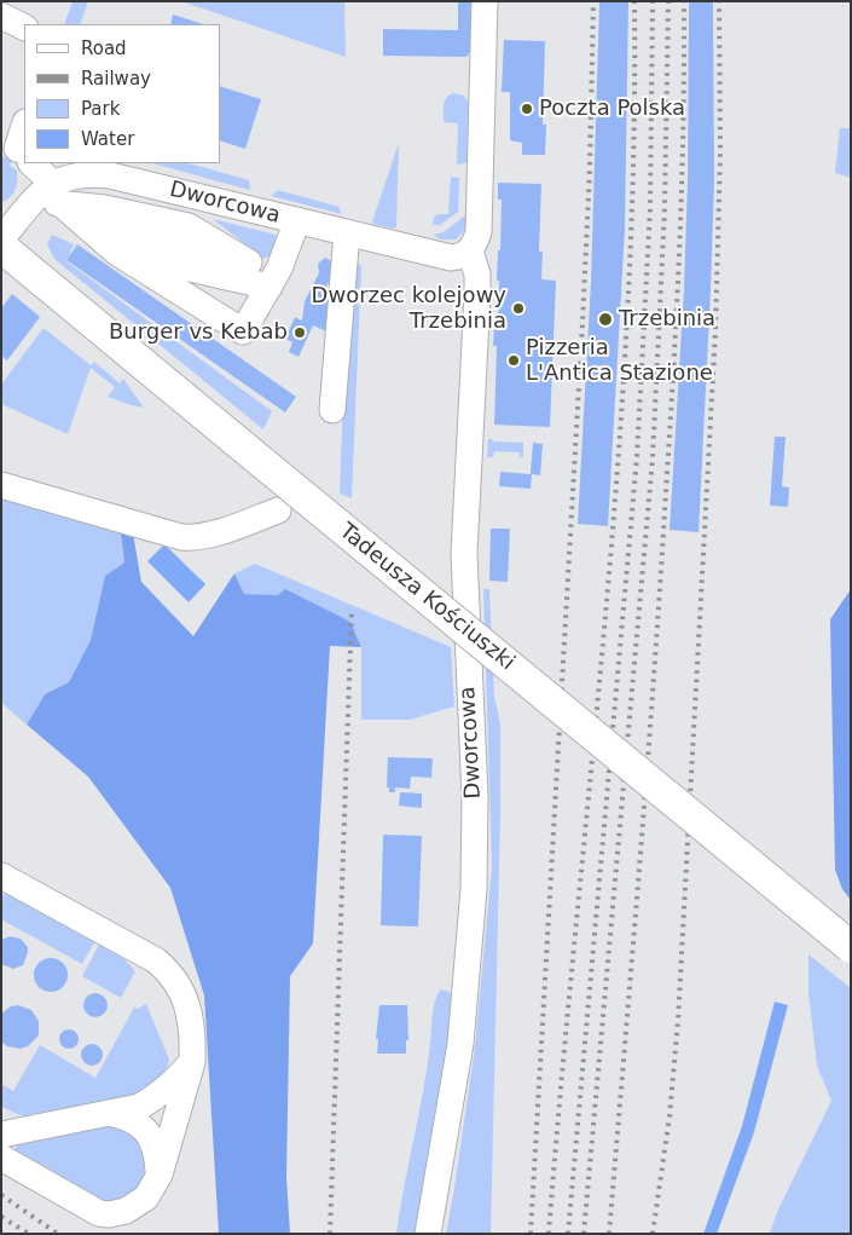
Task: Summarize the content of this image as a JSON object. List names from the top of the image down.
{
  "streets": {
    "main road": ["Tadeusza Kościuszki"],
    "street": ["Dworcowa"]
  },
  "places": [
    "Poczta Polska",
    "Dworzec kolejowy Trzebinia",
    "Trzebinia",
    "Burger vs Kebab",
    "Pizzeria L'Antica Stazione"
  ],
  "legend": [
    "Road",
    "Railway",
    "Park",
    "Water"
  ]
}
